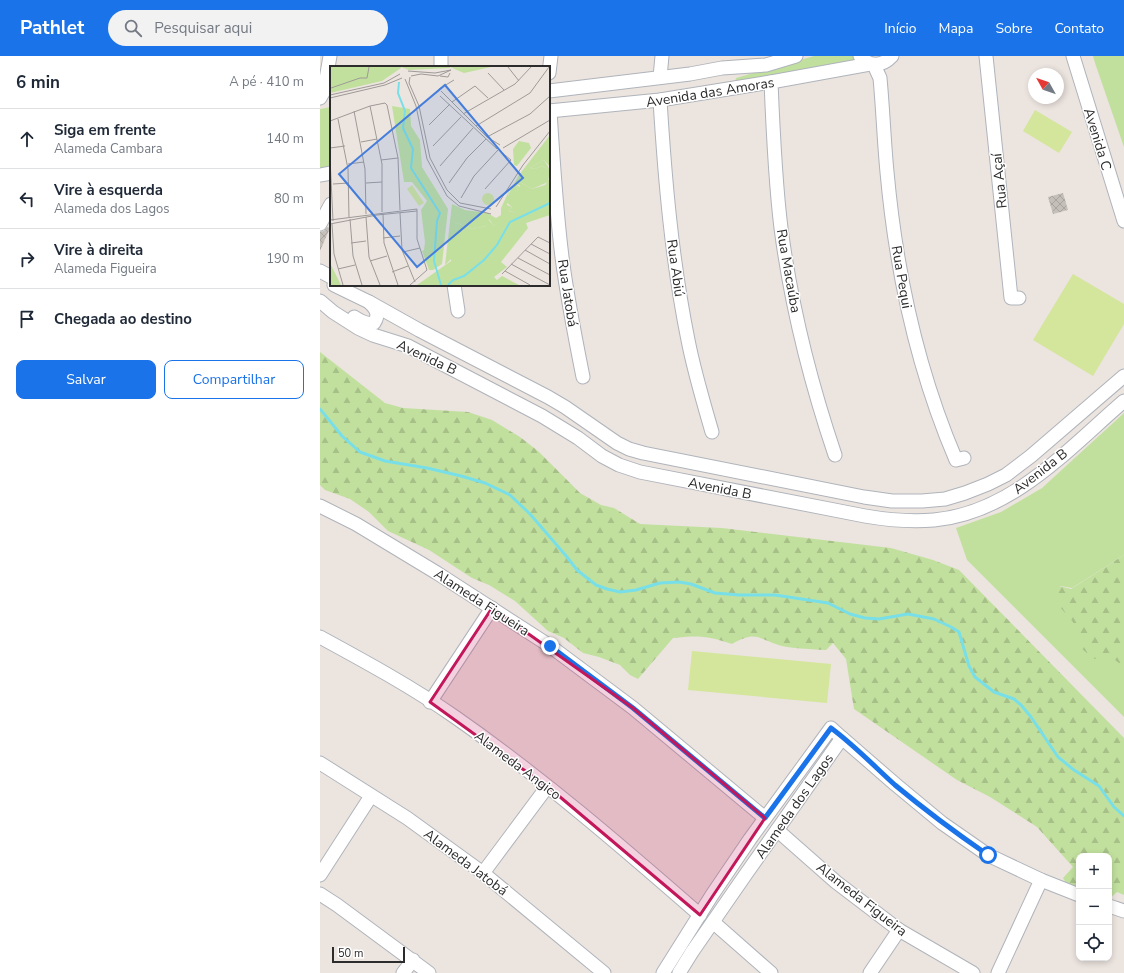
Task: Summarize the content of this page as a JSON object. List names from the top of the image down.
{
  "streets": {
    "street": [
      "Avenida das Amoras",
      "Avenida C",
      "Rua Açaí",
      "Rua Abiú",
      "Rua Macaúba",
      "Rua Pequi",
      "Rua Jatobá",
      "Avenida B",
      "Alameda Figueira",
      "Alameda Angico",
      "Alameda dos Lagos",
      "Alameda Jatobá"
    ]
  },
  "crossings": [
    ["Avenida das Amoras", "Rua Abiú"],
    ["Avenida das Amoras", "Rua Macaúba"],
    ["Avenida das Amoras", "Rua Pequi"],
    ["Avenida das Amoras", "Rua Jatobá"],
    ["Alameda Figueira", "Alameda dos Lagos"],
    ["Alameda Angico", "Alameda dos Lagos"]
  ],
  "scale_bar": "50 m",
  "north": "top left",
  "page": {
    "header": "Pathlet",
    "search": "Pesquisar aqui",
    "nav": [
      "Início",
      "Mapa",
      "Sobre",
      "Contato"
    ],
    "heading": ["6 min", "A pé · 410 m"],
    "list": [
      ["Siga em frente", "Alameda Cambara", "140 m"],
      ["Vire à esquerda", "Alameda dos Lagos", "80 m"],
      ["Vire à direita", "Alameda Figueira", "190 m"],
      "Chegada ao destino"
    ],
    "buttons": ["Salvar", "Compartilhar"],
    "map_buttons": ["+", "−"],
    "scale": "50 m"
  }
}
